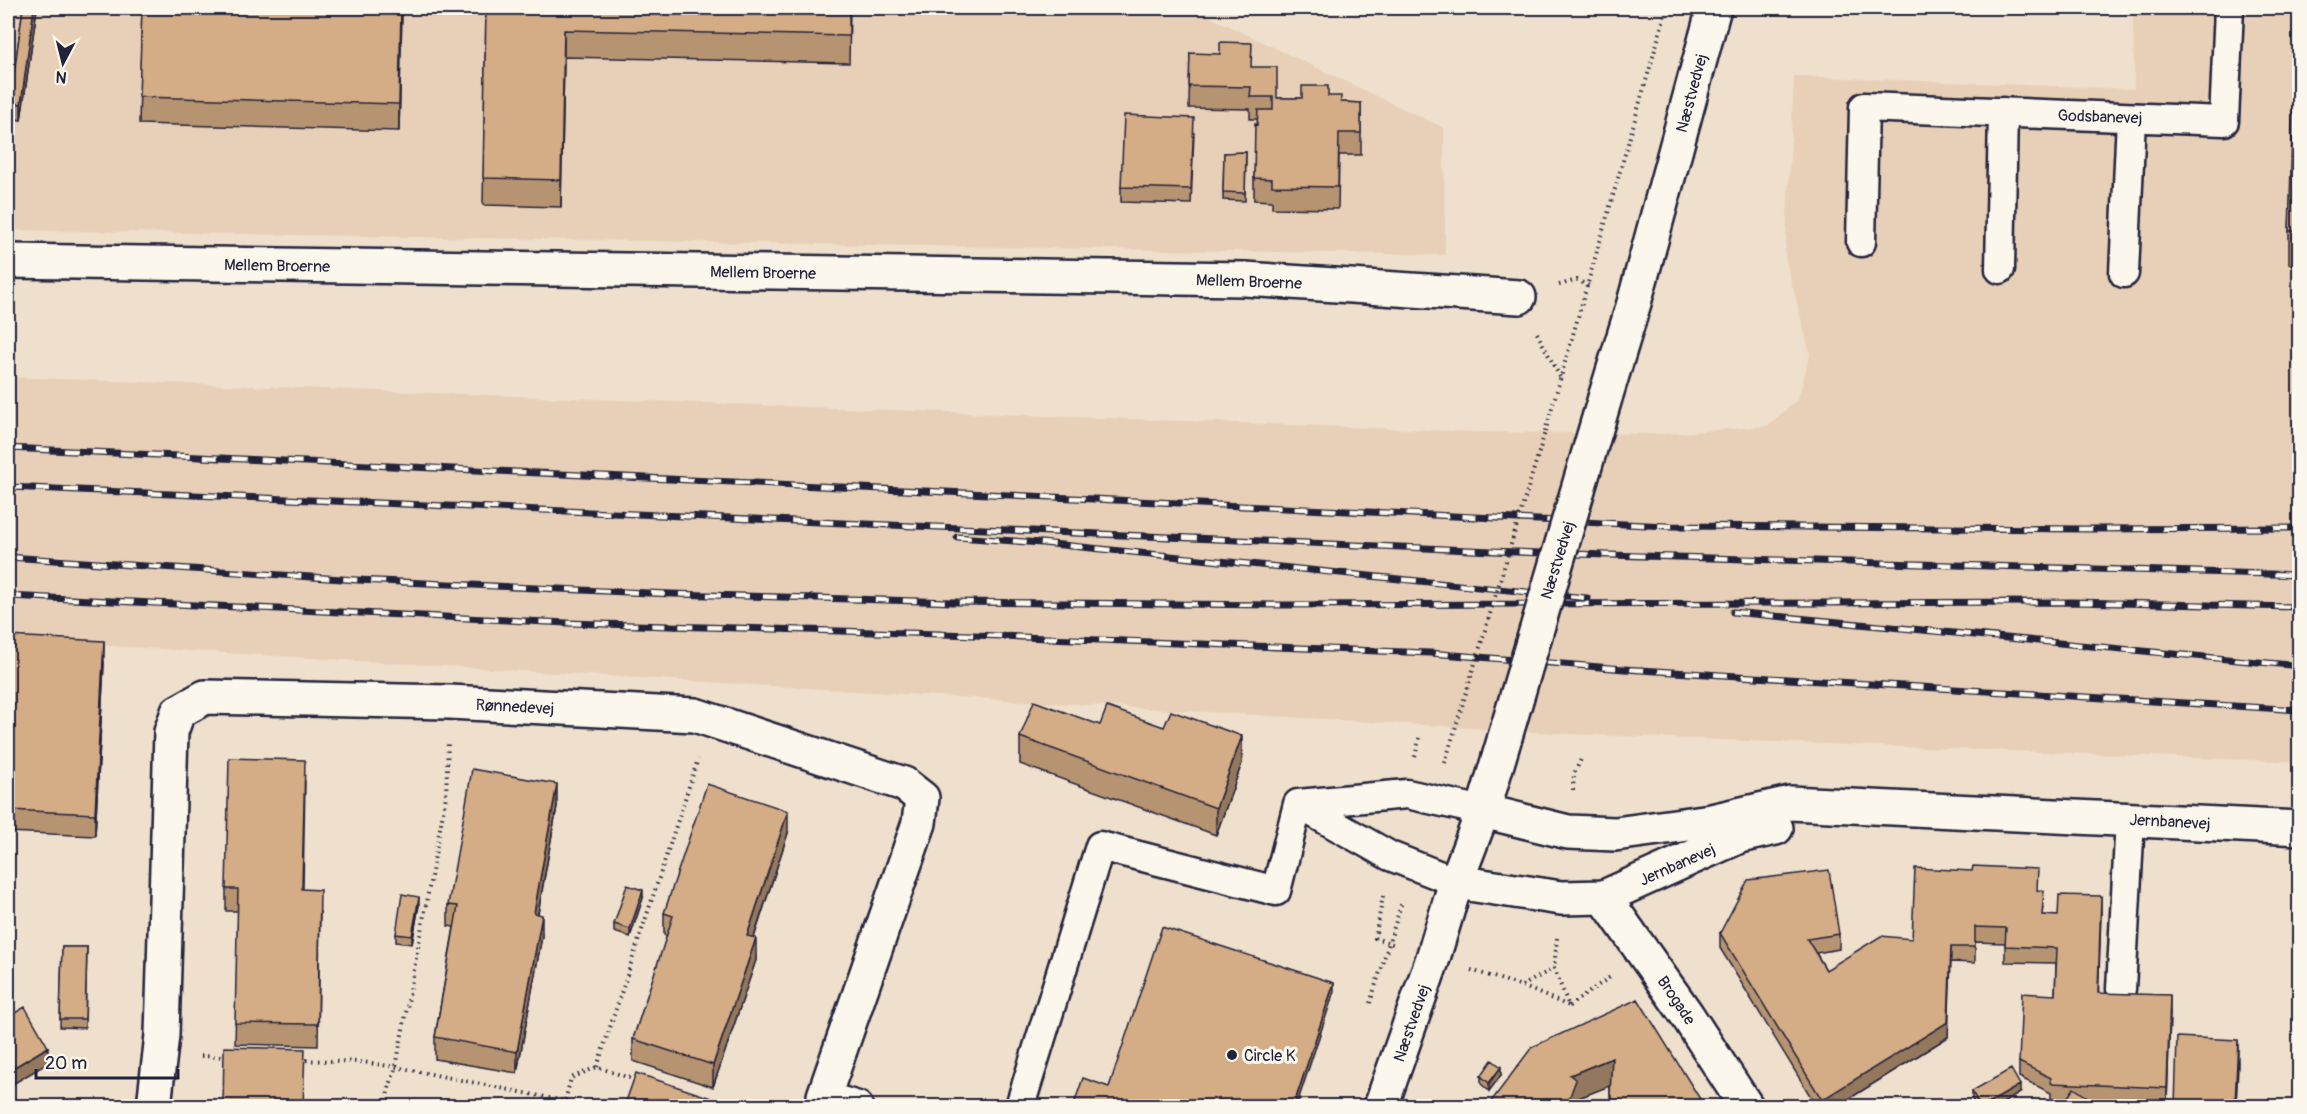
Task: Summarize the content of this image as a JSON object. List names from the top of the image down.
{
  "streets": {
    "street": [
      "Næstvedvej",
      "Mellem Broerne",
      "Rønnedevej",
      "Jernbanevej",
      "Brogade"
    ],
    "lane": ["Godsbanevej"]
  },
  "crossings": [
    ["Næstvedvej", "Jernbanevej"],
    ["Jernbanevej", "Brogade"]
  ],
  "places": ["Circle K"],
  "scale_bar": "20 m",
  "north": "bottom"
}
